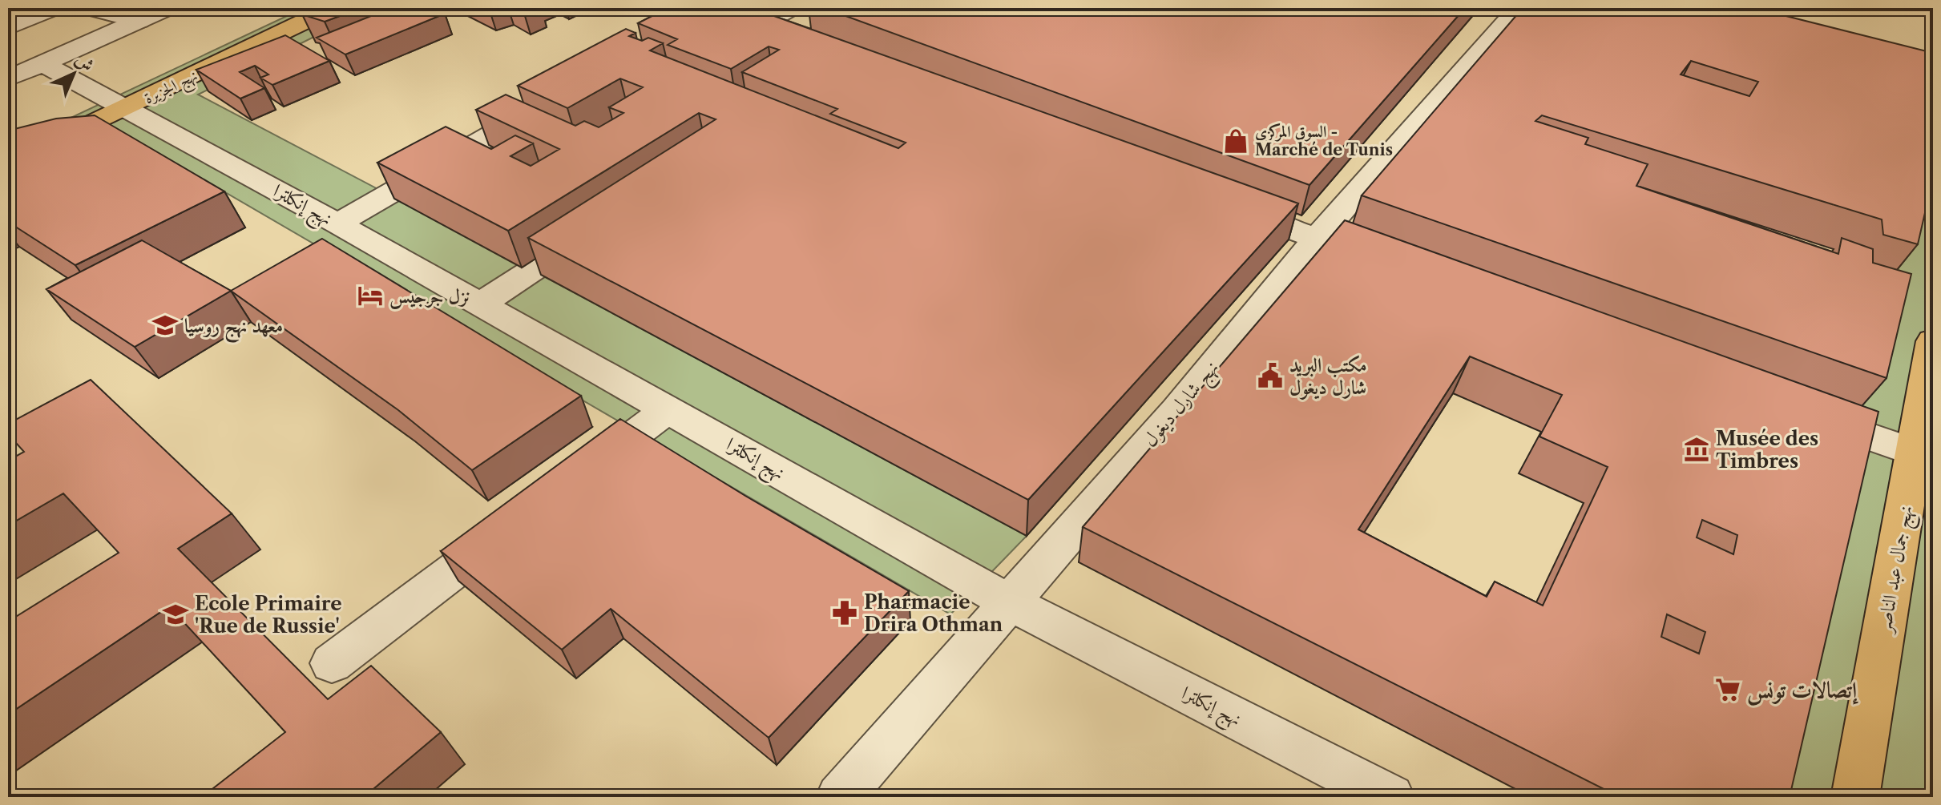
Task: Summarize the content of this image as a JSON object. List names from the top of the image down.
{
  "streets": {
    "main road": ["نهج الجزيرة", "نهج جمال عبد الناصر"],
    "street": ["نهج إنكلترا", "نهج شارل ديغول"]
  },
  "crossings": [
    ["نهج الجزيرة", "نهج إنكلترا"],
    ["نهج إنكلترا", "نهج شارل ديغول"]
  ],
  "places": {
    "shop": ["السوق المركزي - Marché de Tunis"],
    "hotel": ["نزل جرجيس"],
    "school or university": ["معهد نهج روسيا", "Ecole Primaire 'Rue de Russie'"],
    "public building": ["مكتب البريد شارل ديغول"],
    "museum": ["Musée des Timbres"],
    "pharmacy": ["Pharmacie Drira Othman"],
    "supermarket": ["إتصالات تونس"]
  },
  "north": "top right"
}
